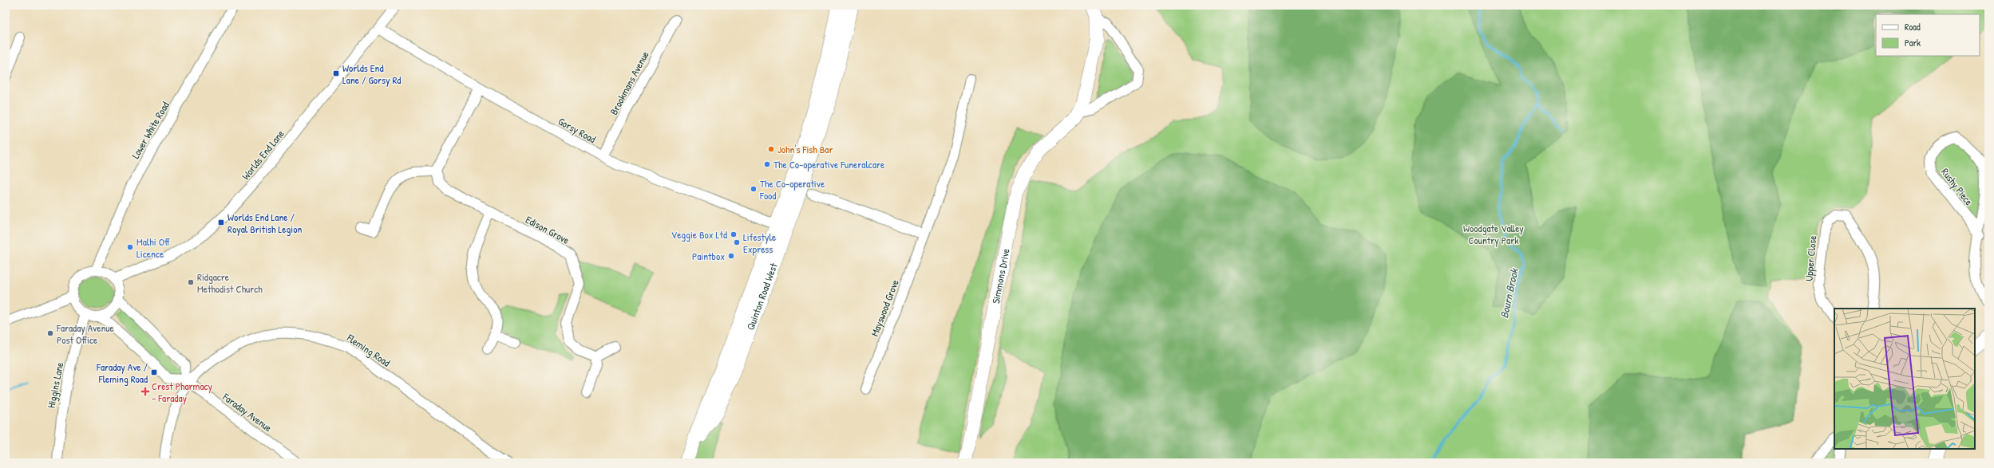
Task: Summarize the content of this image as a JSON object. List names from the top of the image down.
{
  "streets": {
    "street": [
      "Brookmans Avenue",
      "Lower White Road",
      "Gorsy Road",
      "Worlds End Lane",
      "Rushy Piece",
      "Edison Grove",
      "Upper Close",
      "Simmons Drive",
      "Quinton Road West",
      "Mayswood Grove",
      "Fleming Road",
      "Higgins Lane",
      "Faraday Avenue"
    ]
  },
  "crossings": [
    ["Brookmans Avenue", "Gorsy Road"],
    ["Lower White Road", "Worlds End Lane"],
    ["Lower White Road", "Higgins Lane"],
    ["Gorsy Road", "Worlds End Lane"],
    ["Gorsy Road", "Quinton Road West"],
    ["Worlds End Lane", "Higgins Lane"],
    ["Fleming Road", "Faraday Avenue"]
  ],
  "water": ["Bourn Brook"],
  "parks": ["Woodgate Valley Country Park"],
  "places": {
    "transit": ["Worlds End Lane / Gorsy Rd", "Worlds End Lane / Royal British Legion", "Faraday Ave / Fleming Road"],
    "other": [
      "John's Fish Bar",
      "The Co-operative Funeralcare",
      "The Co-operative Food",
      "Veggie Box Ltd",
      "Lifestyle Express",
      "Malhi Off Licence",
      "Paintbox",
      "Ridgacre Methodist Church",
      "Faraday Avenue Post Office"
    ],
    "health": ["Crest Pharmacy - Faraday"]
  },
  "legend": ["Road", "Park"]
}
